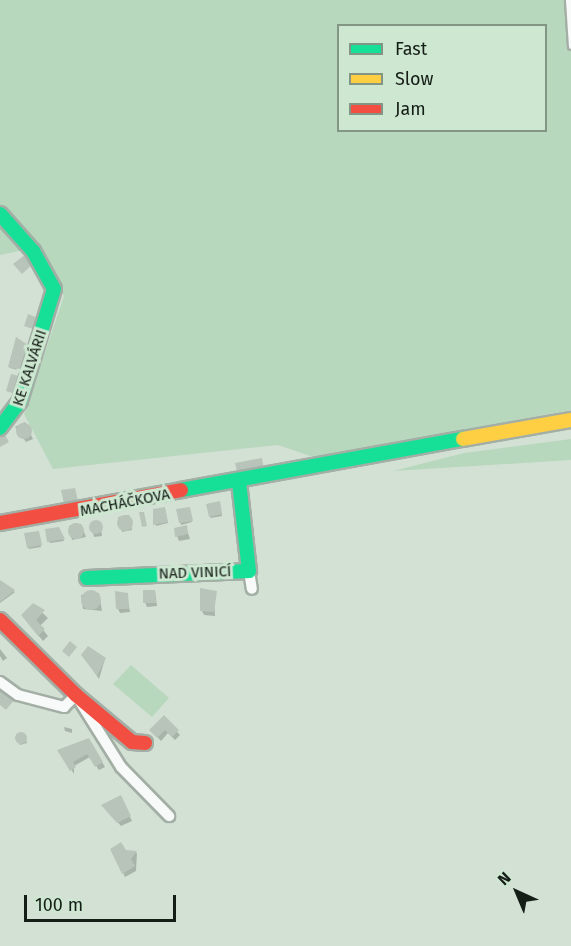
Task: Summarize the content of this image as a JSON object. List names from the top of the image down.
{
  "streets": {
    "street": ["KE KALVÁRII", "MACHÁČKOVA", "NAD VINICÍ"]
  },
  "crossings": [
    ["MACHÁČKOVA", "NAD VINICÍ"]
  ],
  "legend": ["Fast", "Slow", "Jam"],
  "scale_bar": "100 m",
  "north": "top left"
}
